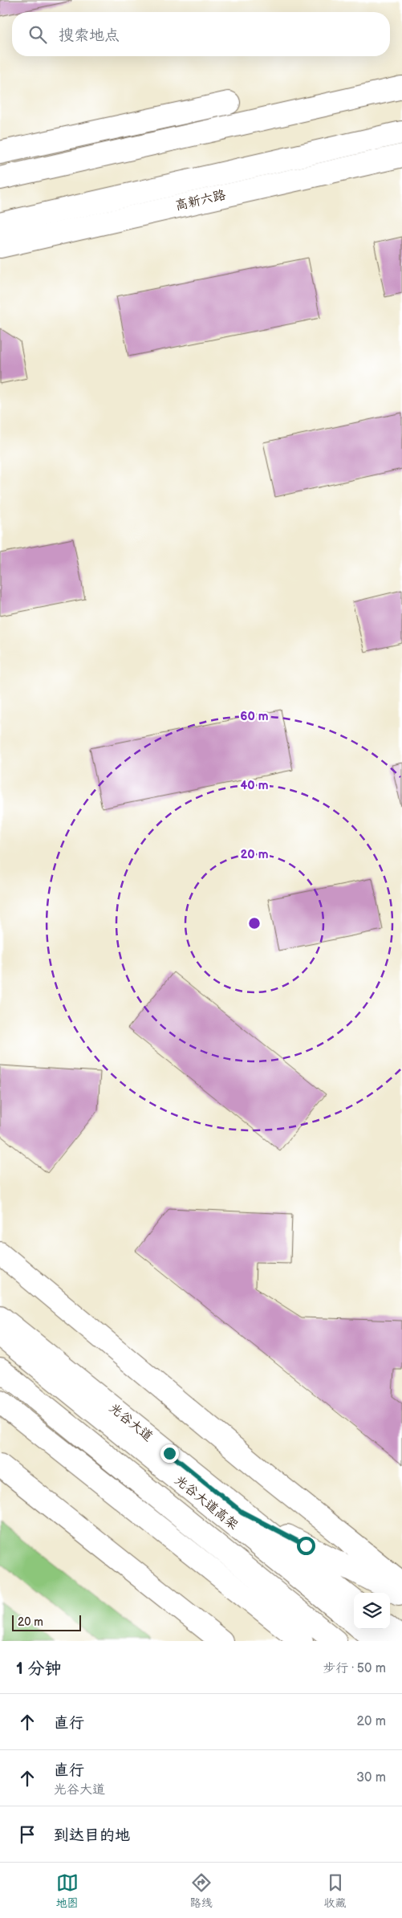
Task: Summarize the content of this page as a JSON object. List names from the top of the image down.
{
  "streets": {
    "main road": ["高新六路", "光谷大道", "光谷大道高架"]
  },
  "scale_bar": "20 m",
  "page": {
    "search": "搜索地点",
    "scale": "20 m",
    "heading": ["1 分钟", "步行 · 50 m"],
    "list": [
      ["直行", "20 m"],
      ["直行", "光谷大道", "30 m"],
      "到达目的地"
    ],
    "nav": ["地图", "路线", "收藏"]
  },
  "rings": ["60 m", "40 m", "20 m"]
}
